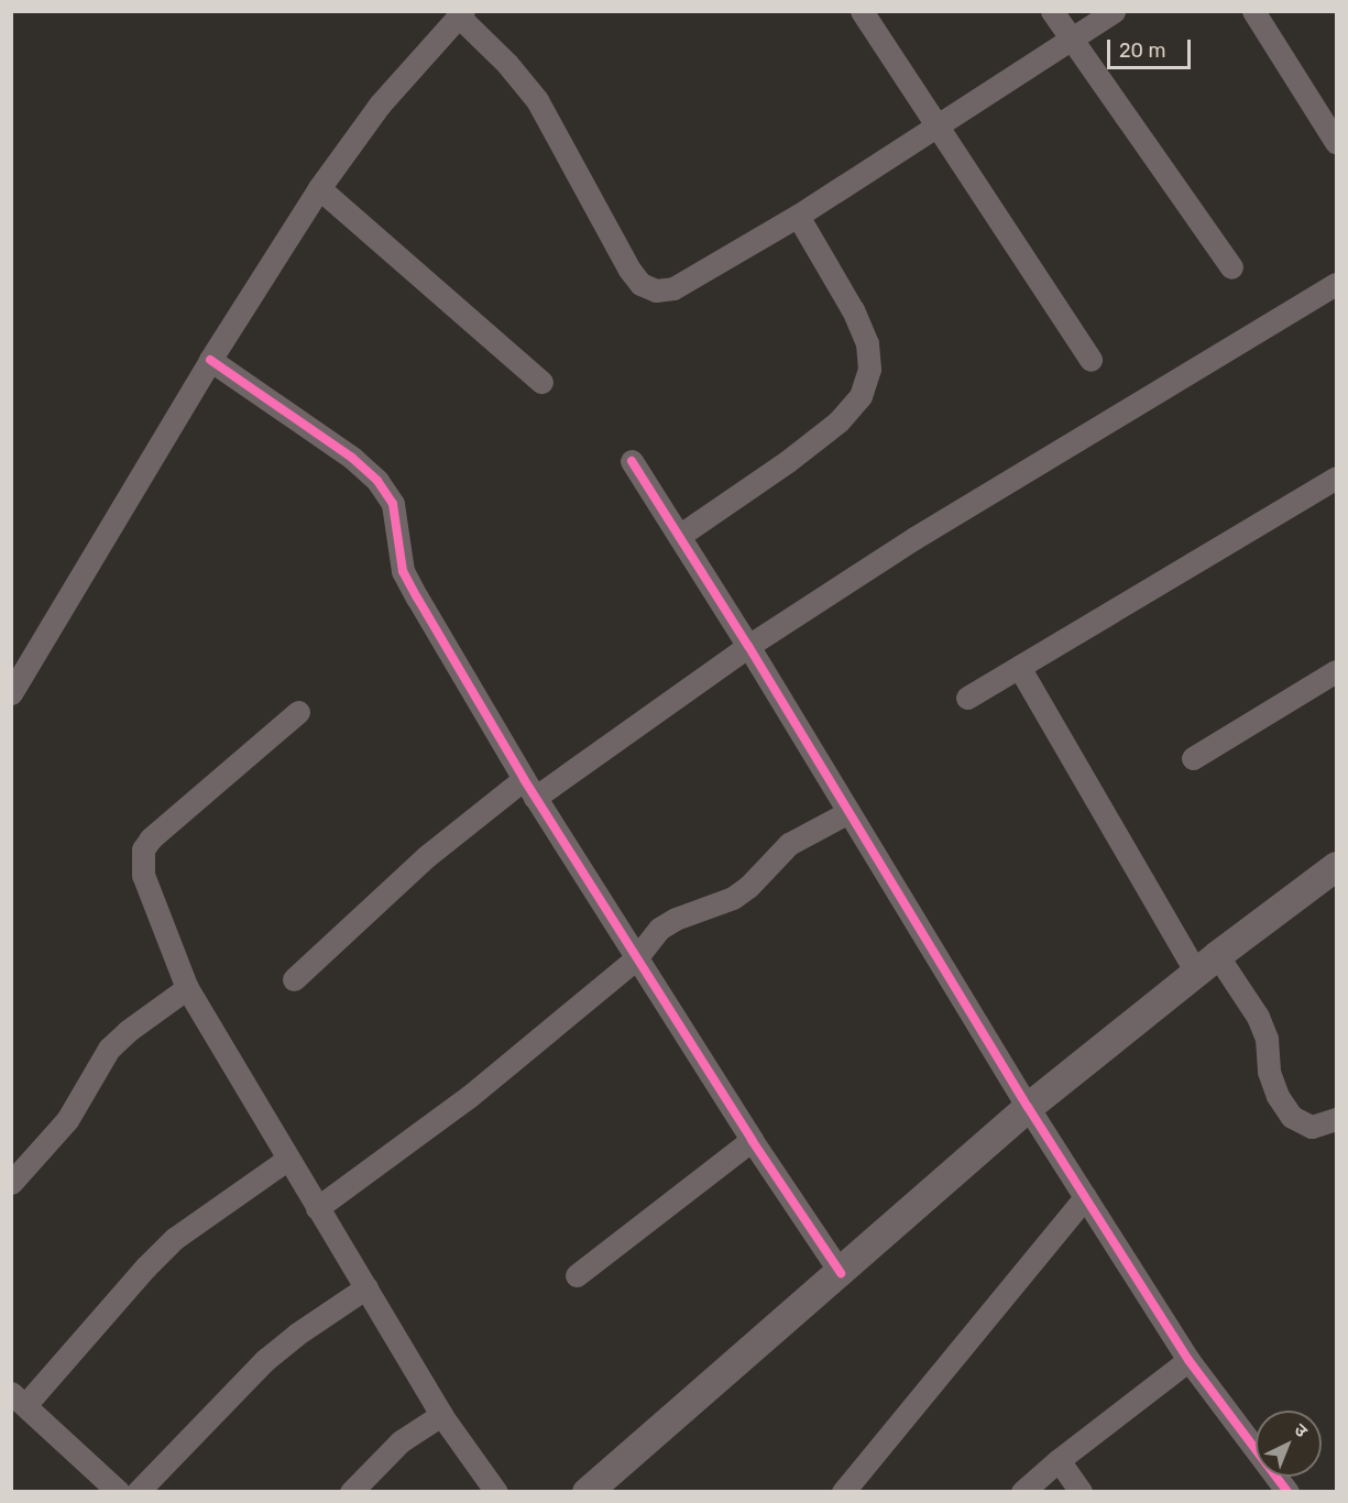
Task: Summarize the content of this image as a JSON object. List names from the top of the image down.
{
  "scale_bar": "20 m",
  "north": "top right"
}
